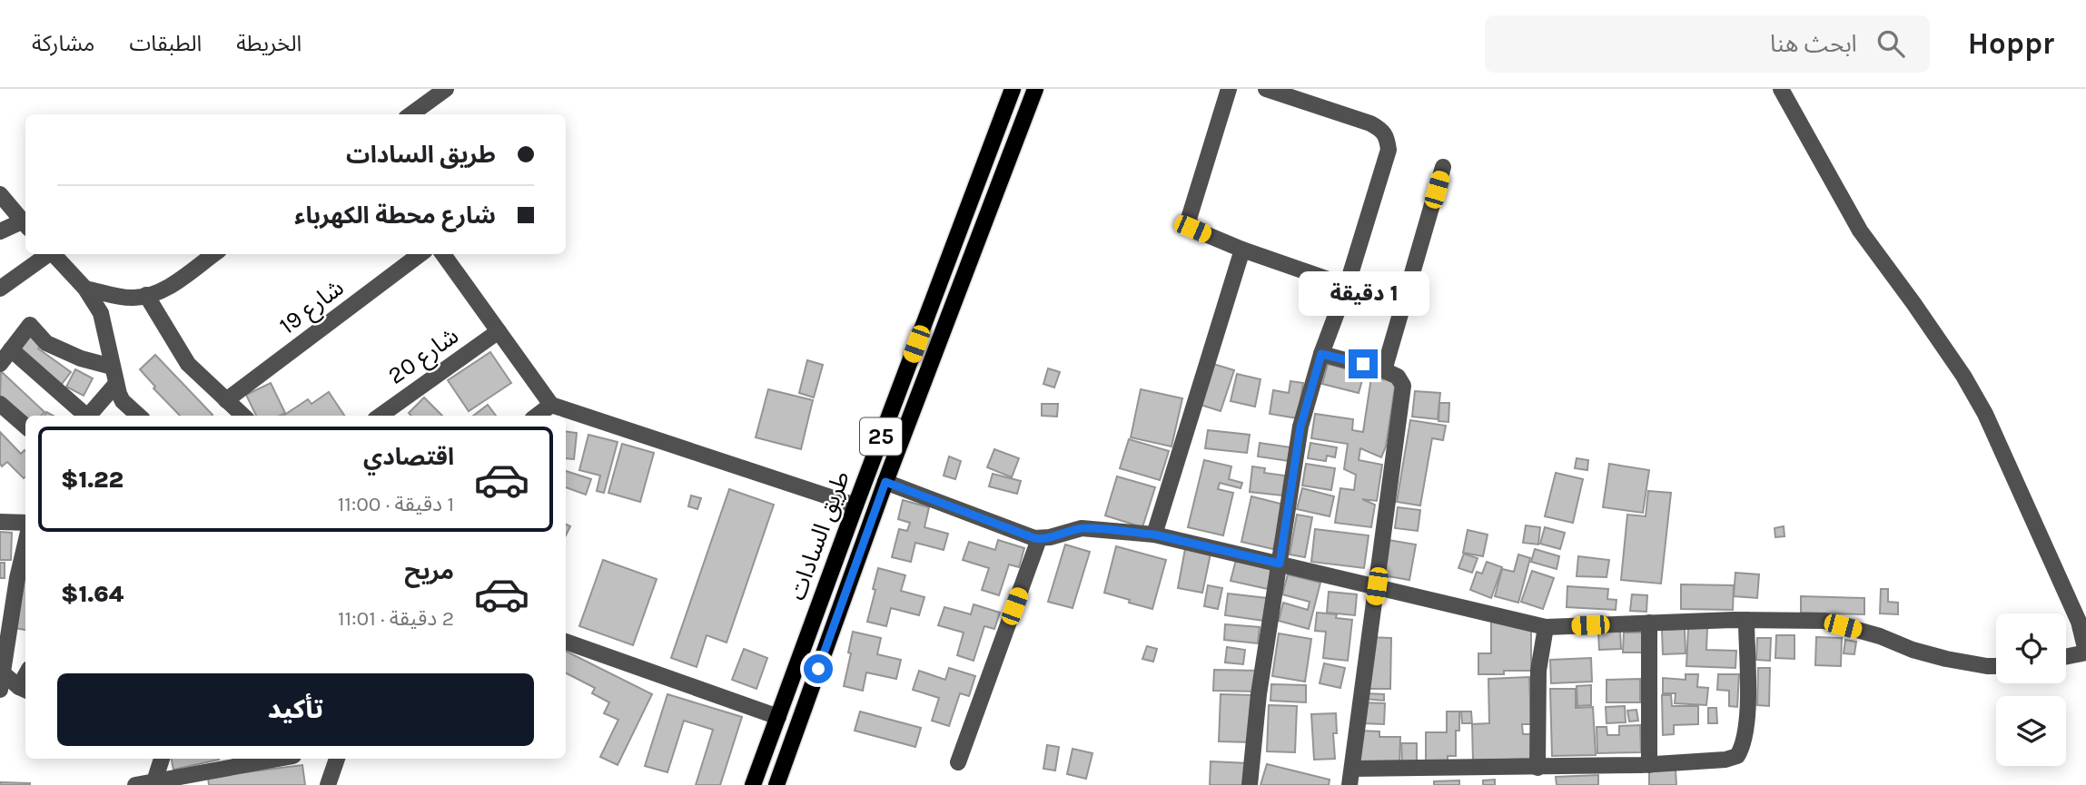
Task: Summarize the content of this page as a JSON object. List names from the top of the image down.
{
  "streets": {
    "main road": ["25", "طريق السادات"],
    "street": ["شارع 19", "شارع 20"]
  },
  "page": {
    "header": "Hoppr",
    "search": "ابحث هنا",
    "nav": ["الخريطة", "الطبقات", "مشاركة"],
    "banner": ["طريق السادات", "شارع محطة الكهرباء"],
    "bubble": "1 دقيقة",
    "list": [
      {
        "name": "اقتصادي",
        "note": "1 دقيقة · 11:00",
        "value": "$1.22"
      },
      {
        "name": "مريح",
        "note": "2 دقيقة · 11:01",
        "value": "$1.64"
      }
    ],
    "buttons": "تأكيد"
  }
}
